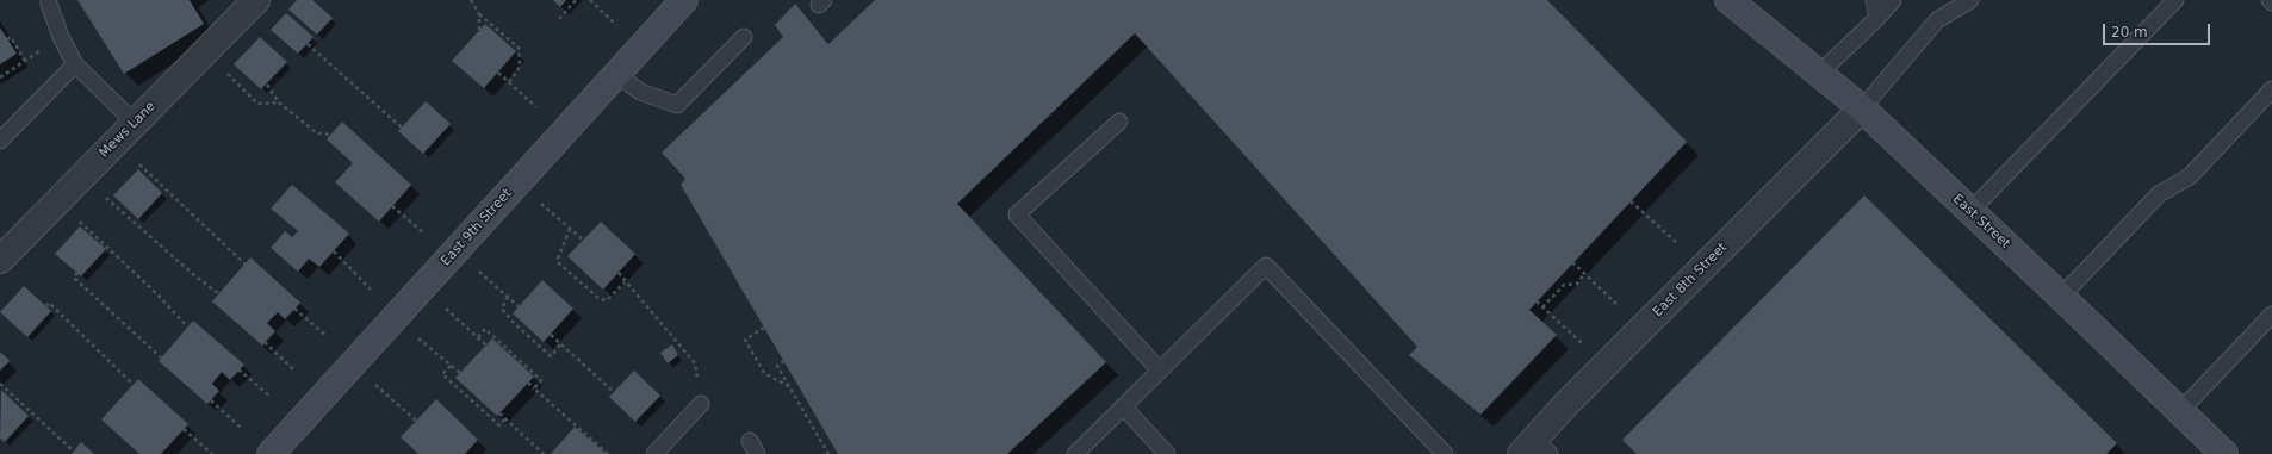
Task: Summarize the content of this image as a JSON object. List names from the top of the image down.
{
  "streets": {
    "main road": ["East Street", "East 9th Street"],
    "street": ["Mews Lane", "East 8th Street"]
  },
  "crossings": [
    ["East Street", "East 8th Street"]
  ],
  "scale_bar": "20 m"
}
